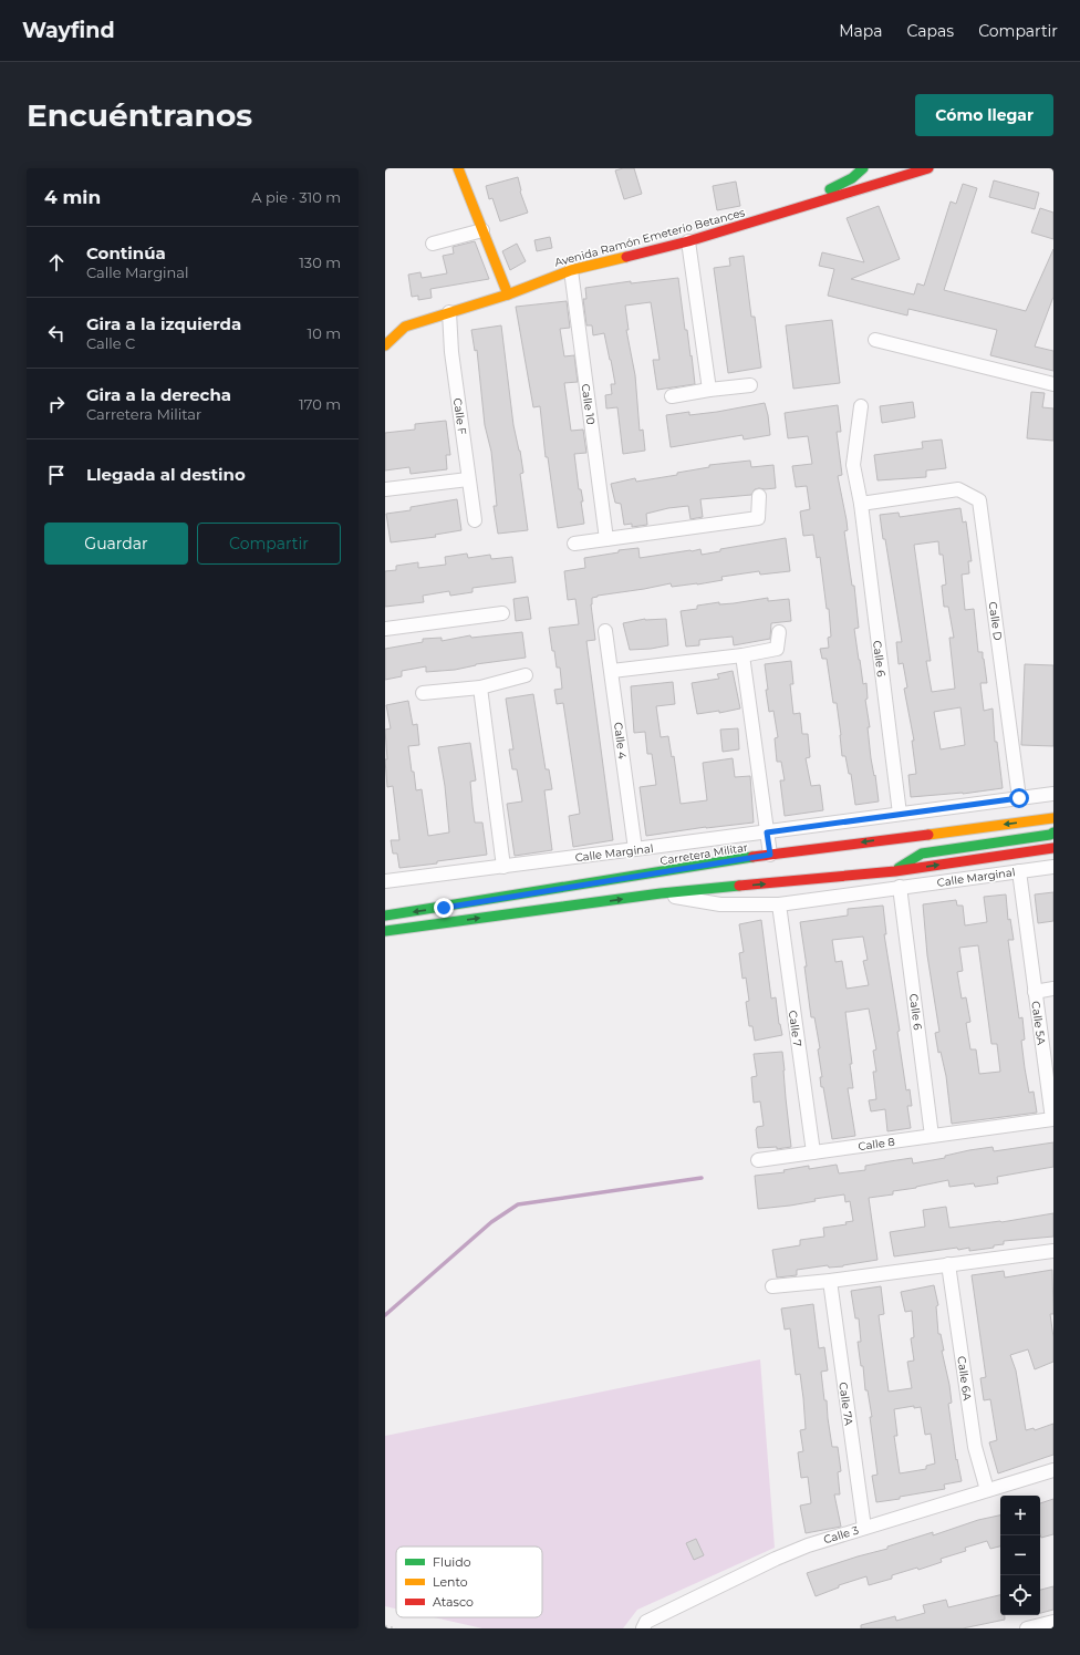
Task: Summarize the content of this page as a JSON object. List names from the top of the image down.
{
  "streets": {
    "main road": ["Avenida Ramón Emeterio Betances", "Carretera Militar"],
    "street": [
      "Calle 10",
      "Calle F",
      "Calle D",
      "Calle 6",
      "Calle 4",
      "Calle Marginal",
      "Calle 5A",
      "Calle 7",
      "Calle 8",
      "Calle 6A",
      "Calle 7A",
      "Calle 3"
    ]
  },
  "crossings": [
    ["Avenida Ramón Emeterio Betances", "Calle 10"],
    ["Avenida Ramón Emeterio Betances", "Calle F"],
    ["Calle D", "Calle 6"],
    ["Calle D", "Calle Marginal"],
    ["Calle 6", "Calle Marginal"],
    ["Calle 6", "Calle 8"],
    ["Calle 4", "Calle Marginal"],
    ["Calle Marginal", "Calle 5A"],
    ["Calle Marginal", "Calle 7"],
    ["Calle 5A", "Calle 8"],
    ["Calle 7", "Calle 8"],
    ["Calle 6A", "Calle 3"],
    ["Calle 7A", "Calle 3"]
  ],
  "legend": ["Fluido", "Lento", "Atasco"],
  "page": {
    "header": "Wayfind",
    "nav": ["Mapa", "Capas", "Compartir"],
    "buttons": [
      "Cómo llegar",
      ["Guardar", "Compartir"]
    ],
    "title": "Encuéntranos",
    "heading": ["4 min", "A pie · 310 m"],
    "list": [
      ["Continúa", "Calle Marginal", "130 m"],
      ["Gira a la izquierda", "Calle C", "10 m"],
      ["Gira a la derecha", "Carretera Militar", "170 m"],
      "Llegada al destino"
    ],
    "map_buttons": ["+", "−"]
  }
}
